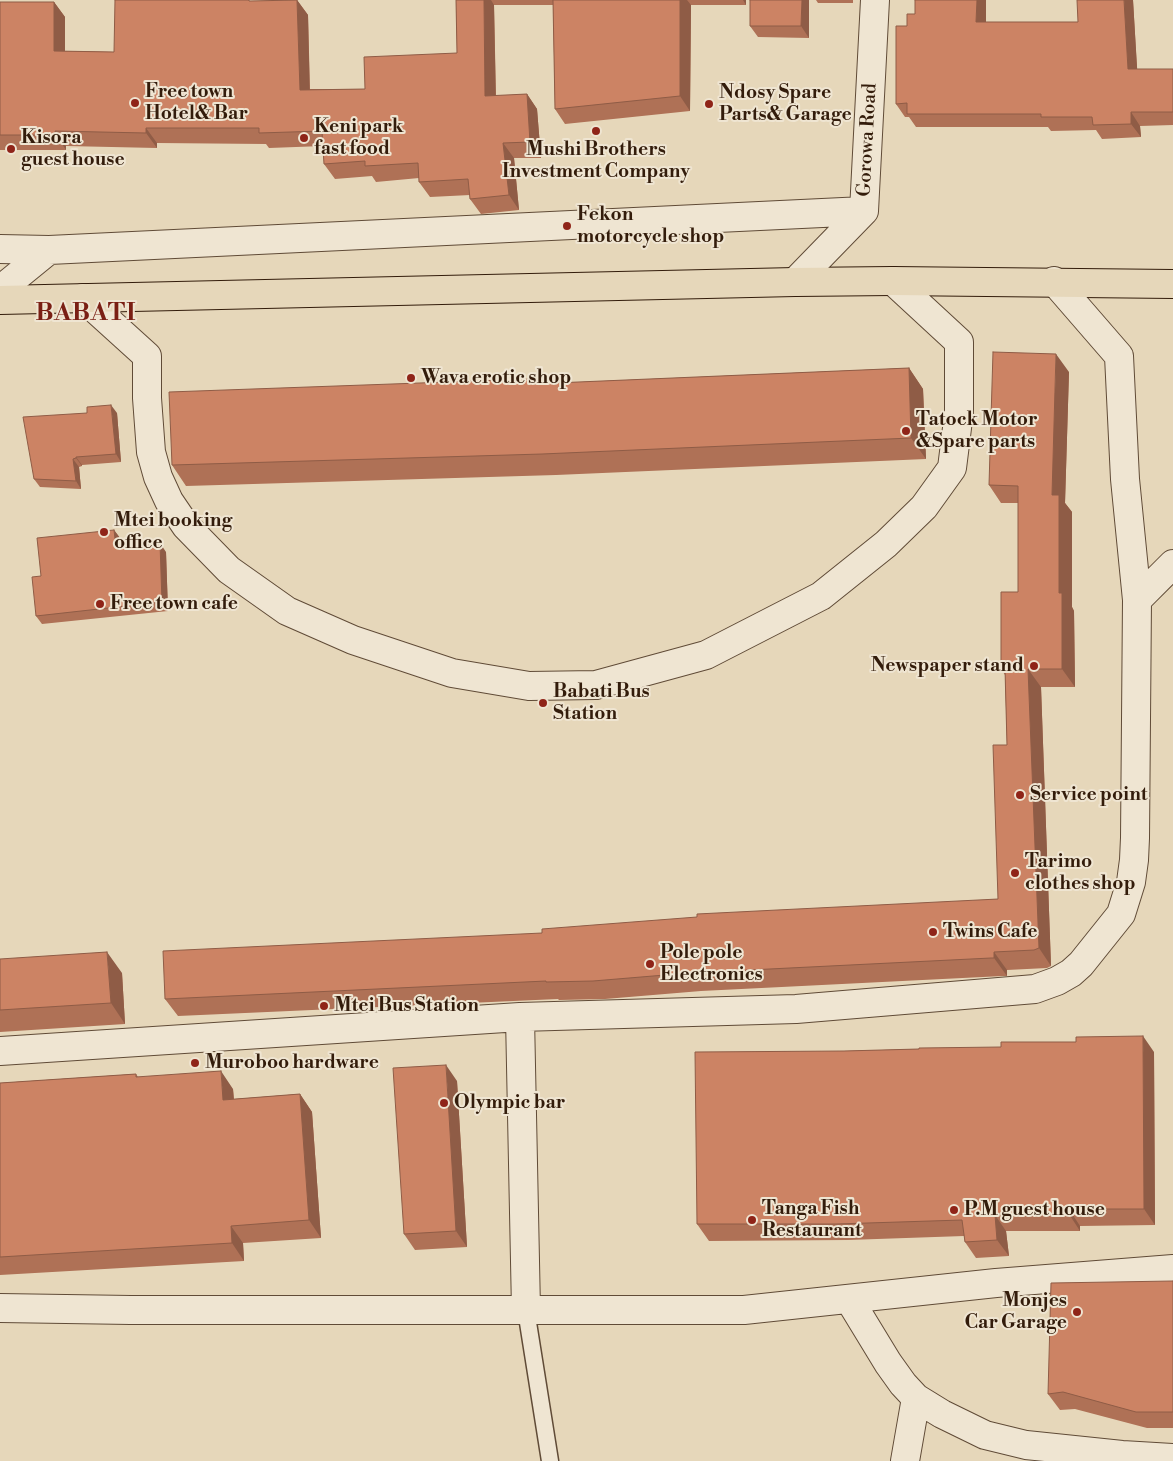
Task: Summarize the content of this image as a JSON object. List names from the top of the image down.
{
  "streets": {
    "street": ["Gorowa Road"]
  },
  "districts": ["BABATI"],
  "places": [
    "Free town Hotel& Bar",
    "Ndosy Spare Parts& Garage",
    "Mushi Brothers Investment Company",
    "Keni park fast food",
    "Kisora guest house",
    "Fekon motorcycle shop",
    "Wava erotic shop",
    "Tatock Motor &Spare parts",
    "Mtei booking office",
    "Free town cafe",
    "Newspaper stand",
    "Babati Bus Station",
    "Service point",
    "Tarimo clothes shop",
    "Twins Cafe",
    "Pole pole Electronics",
    "Mtei Bus Station",
    "Muroboo hardware",
    "Olympic bar",
    "P.M guest house",
    "Tanga Fish Restaurant",
    "Monjes Car Garage"
  ]
}
